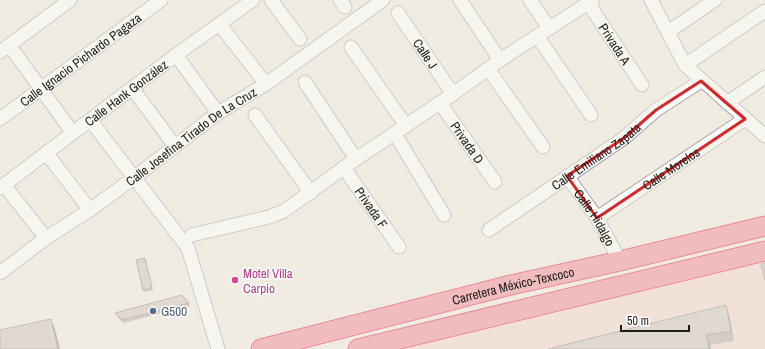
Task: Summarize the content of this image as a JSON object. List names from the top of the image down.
{
  "streets": {
    "highway": ["Carretera México-Texcoco"],
    "street": [
      "Privada A",
      "Calle J",
      "Calle Ignacio Pichardo Pagaza",
      "Calle Hank González",
      "Calle Josefina Tirado De La Cruz",
      "Privada D",
      "Calle Emiliano Zapata",
      "Calle Morelos",
      "Privada F",
      "Calle Hidalgo"
    ]
  },
  "crossings": [
    ["Calle Emiliano Zapata", "Calle Hidalgo"],
    ["Calle Morelos", "Calle Hidalgo"],
    ["Calle Hidalgo", "Carretera México-Texcoco"]
  ],
  "places": ["Motel Villa Carpio", "G500"],
  "scale_bar": "50 m"
}
